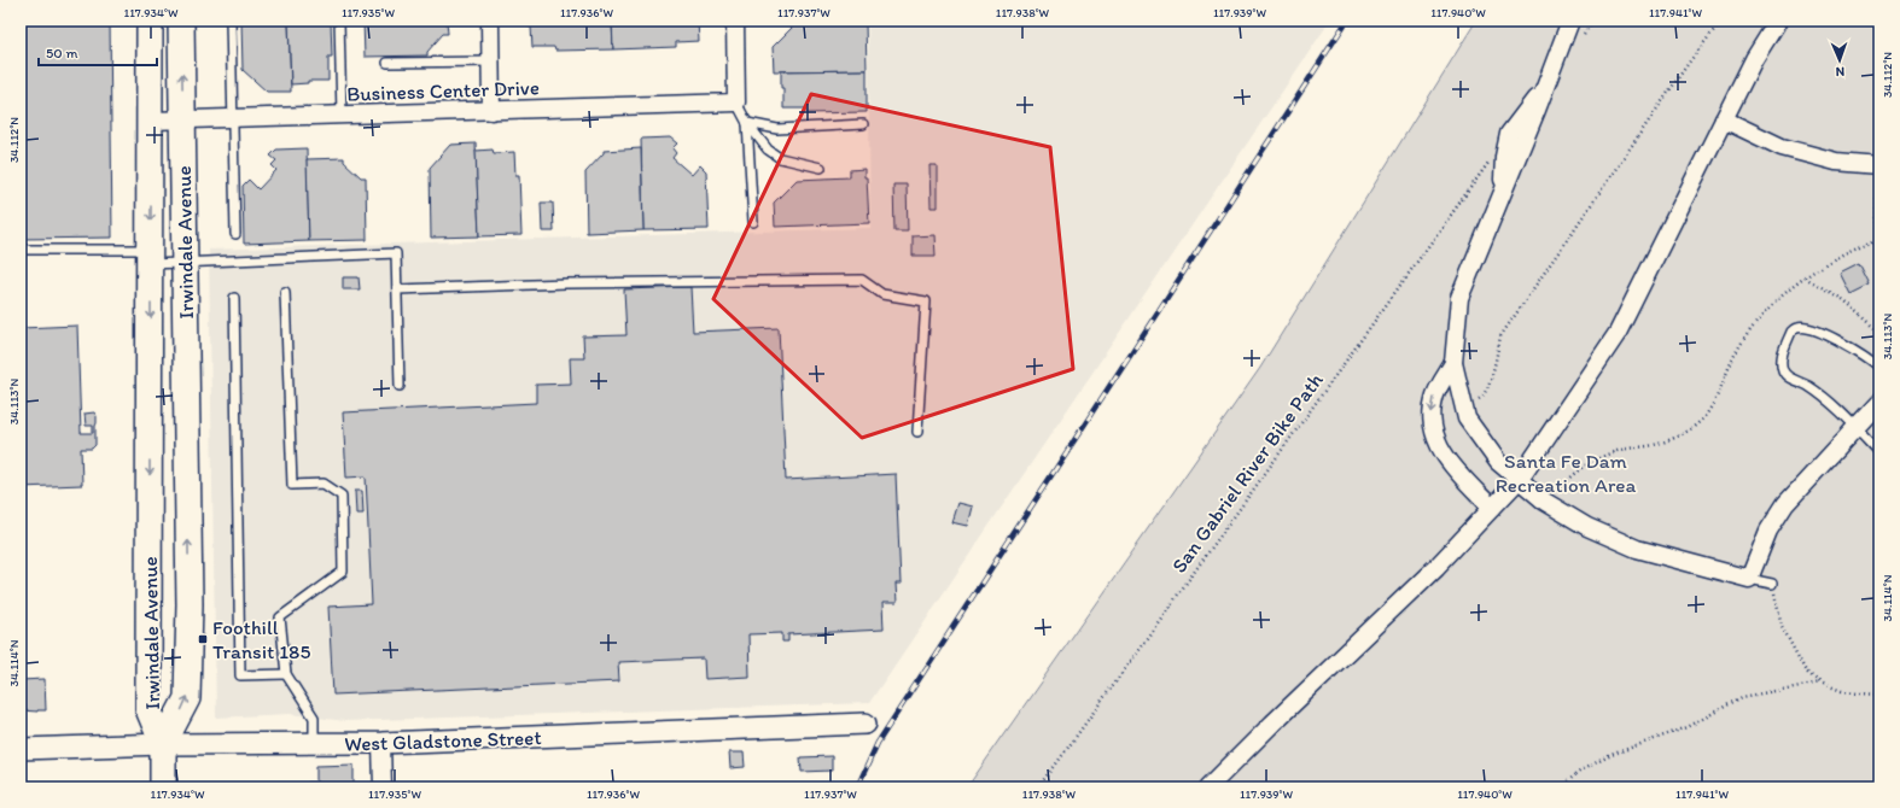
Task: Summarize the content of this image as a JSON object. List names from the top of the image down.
{
  "streets": {
    "main road": ["Irwindale Avenue"],
    "street": ["Business Center Drive", "West Gladstone Street"],
    "path": ["San Gabriel River Bike Path"]
  },
  "crossings": [
    ["Business Center Drive", "Irwindale Avenue"],
    ["Irwindale Avenue", "West Gladstone Street"]
  ],
  "parks": ["Santa Fe Dam Recreation Area"],
  "places": {
    "transit": ["Foothill Transit 185"]
  },
  "scale_bar": "50 m",
  "north": "bottom",
  "coordinates": [
    "117.934°W",
    "117.935°W",
    "117.936°W",
    "117.937°W",
    "117.938°W",
    "117.939°W",
    "117.940°W",
    "117.941°W",
    "34.112°N",
    "34.113°N",
    "34.114°N"
  ]
}
